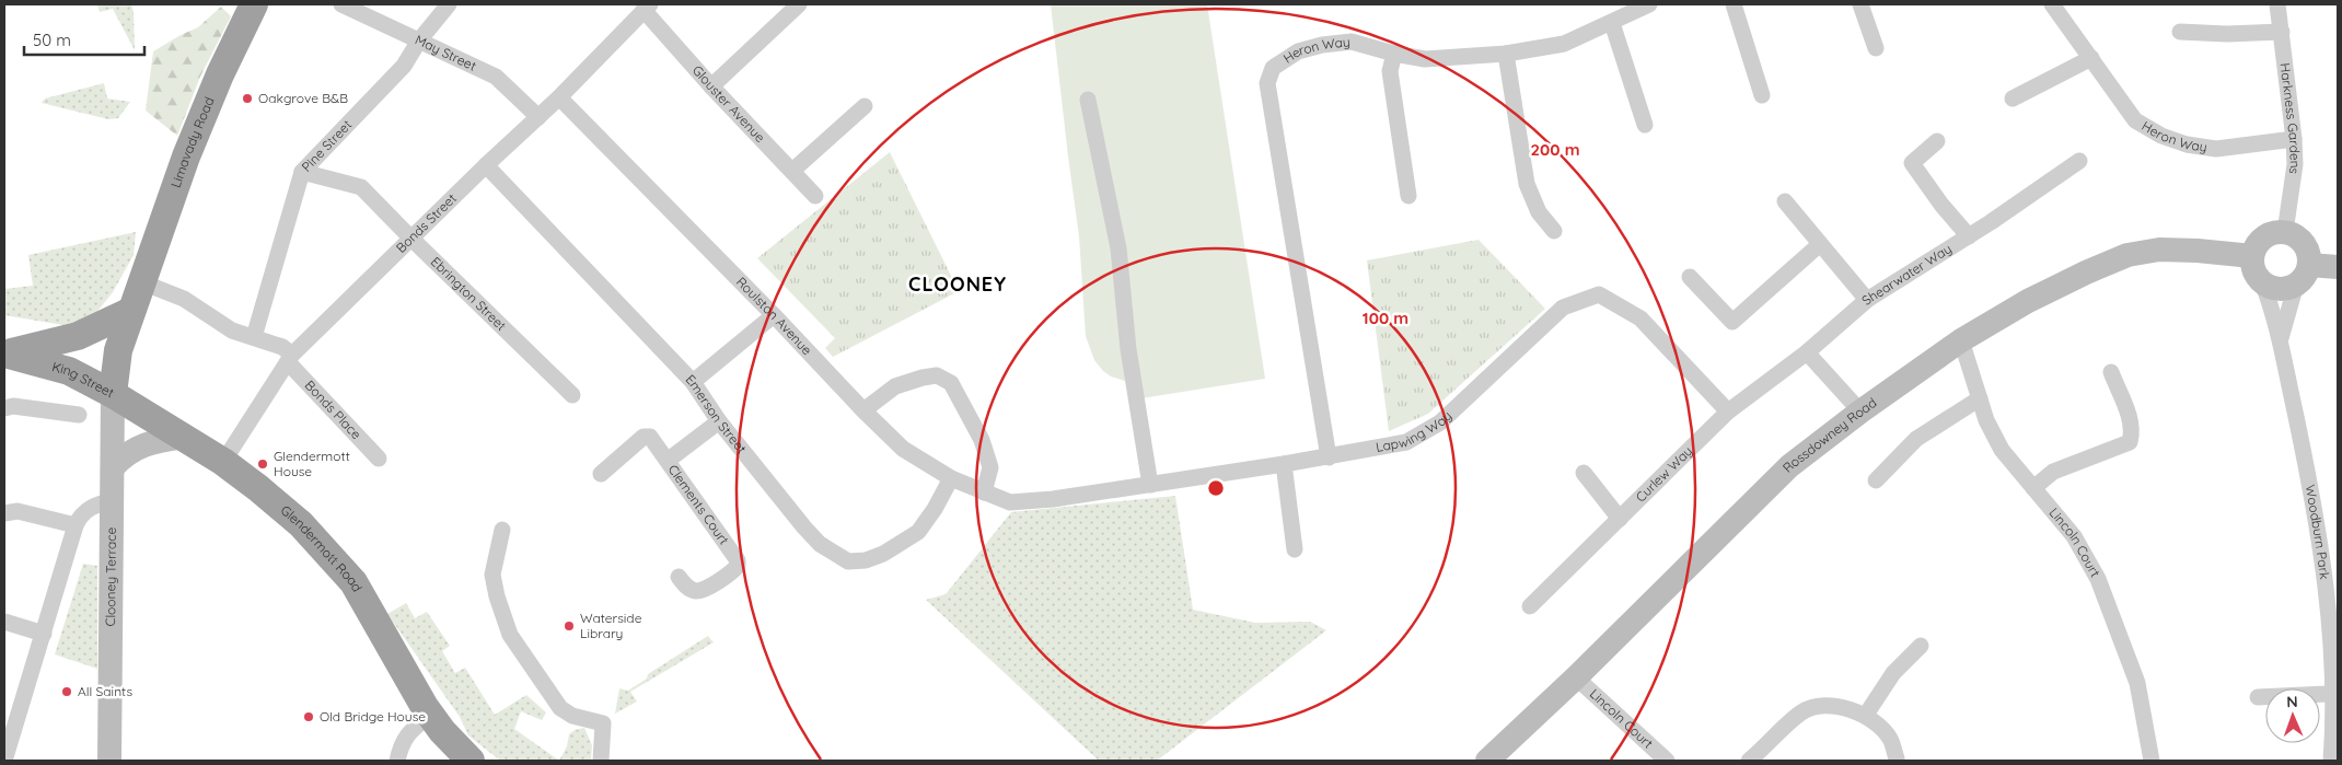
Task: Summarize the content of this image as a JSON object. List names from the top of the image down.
{
  "streets": {
    "highway": ["Limavady Road", "King Street", "Glendermott Road"],
    "main road": ["Rossdowney Road", "Clooney Terrace"],
    "street": [
      "May Street",
      "Heron Way",
      "Glouster Avenue",
      "Harkness Gardens",
      "Pine Street",
      "Bonds Street",
      "Shearwater Way",
      "Ebrington Street",
      "Roulston Avenue",
      "Bonds Place",
      "Emerson Street",
      "Lapwing Way",
      "Curlew Way",
      "Clements Court",
      "Woodburn Park",
      "Lincoln Court"
    ]
  },
  "crossings": [
    ["May Street", "Pine Street"],
    ["May Street", "Bonds Street"],
    ["Heron Way", "Harkness Gardens"],
    ["Heron Way", "Lapwing Way"],
    ["Glouster Avenue", "Bonds Street"],
    ["Harkness Gardens", "Rossdowney Road"],
    ["Harkness Gardens", "Woodburn Park"],
    ["Limavady Road", "King Street"],
    ["Pine Street", "Ebrington Street"],
    ["Bonds Street", "Ebrington Street"],
    ["Bonds Street", "Roulston Avenue"],
    ["Bonds Street", "Bonds Place"],
    ["Bonds Street", "Emerson Street"],
    ["Bonds Street", "Glendermott Road"],
    ["Shearwater Way", "Curlew Way"],
    ["Roulston Avenue", "Emerson Street"],
    ["Roulston Avenue", "Lapwing Way"],
    ["King Street", "Glendermott Road"],
    ["King Street", "Clooney Terrace"],
    ["Lapwing Way", "Curlew Way"],
    ["Rossdowney Road", "Woodburn Park"],
    ["Rossdowney Road", "Lincoln Court"],
    ["Glendermott Road", "Clooney Terrace"]
  ],
  "districts": ["CLOONEY"],
  "places": [
    "Oakgrove B&B",
    "Glendermott House",
    "Waterside Library",
    "All Saints",
    "Old Bridge House"
  ],
  "scale_bar": "50 m",
  "north": "top",
  "rings": ["200 m", "100 m"]
}
